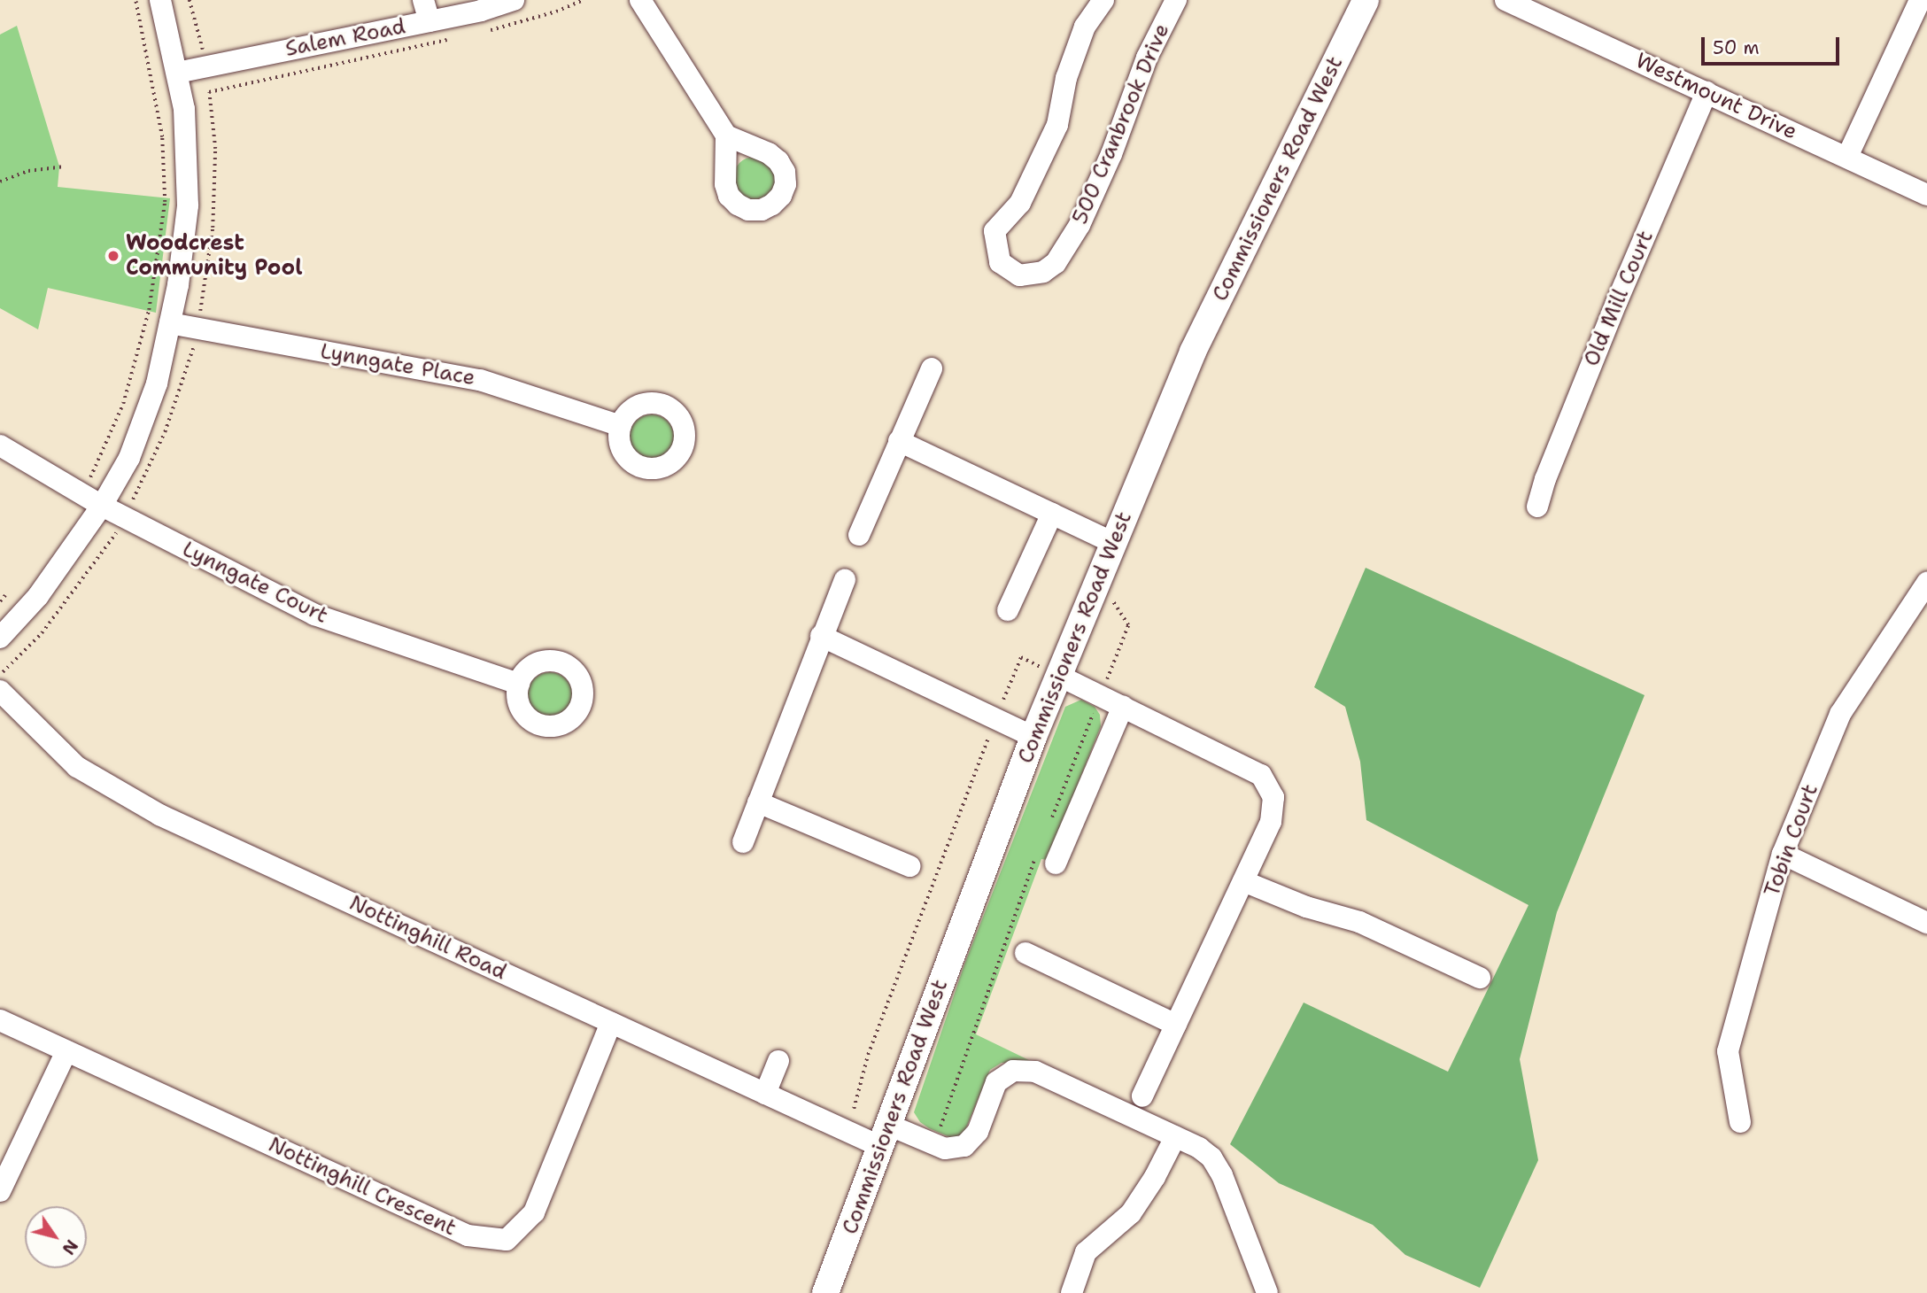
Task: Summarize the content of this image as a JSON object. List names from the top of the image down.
{
  "streets": {
    "main road": ["Commissioners Road West"],
    "street": [
      "Salem Road",
      "Westmount Drive",
      "500 Cranbrook Drive",
      "Old Mill Court",
      "Lynngate Place",
      "Lynngate Court",
      "Tobin Court",
      "Nottinghill Road",
      "Nottinghill Crescent"
    ]
  },
  "crossings": [
    ["Westmount Drive", "Old Mill Court"],
    ["Commissioners Road West", "Nottinghill Road"],
    ["Nottinghill Road", "Nottinghill Crescent"]
  ],
  "places": ["Woodcrest Community Pool"],
  "scale_bar": "50 m",
  "north": "bottom right"
}
